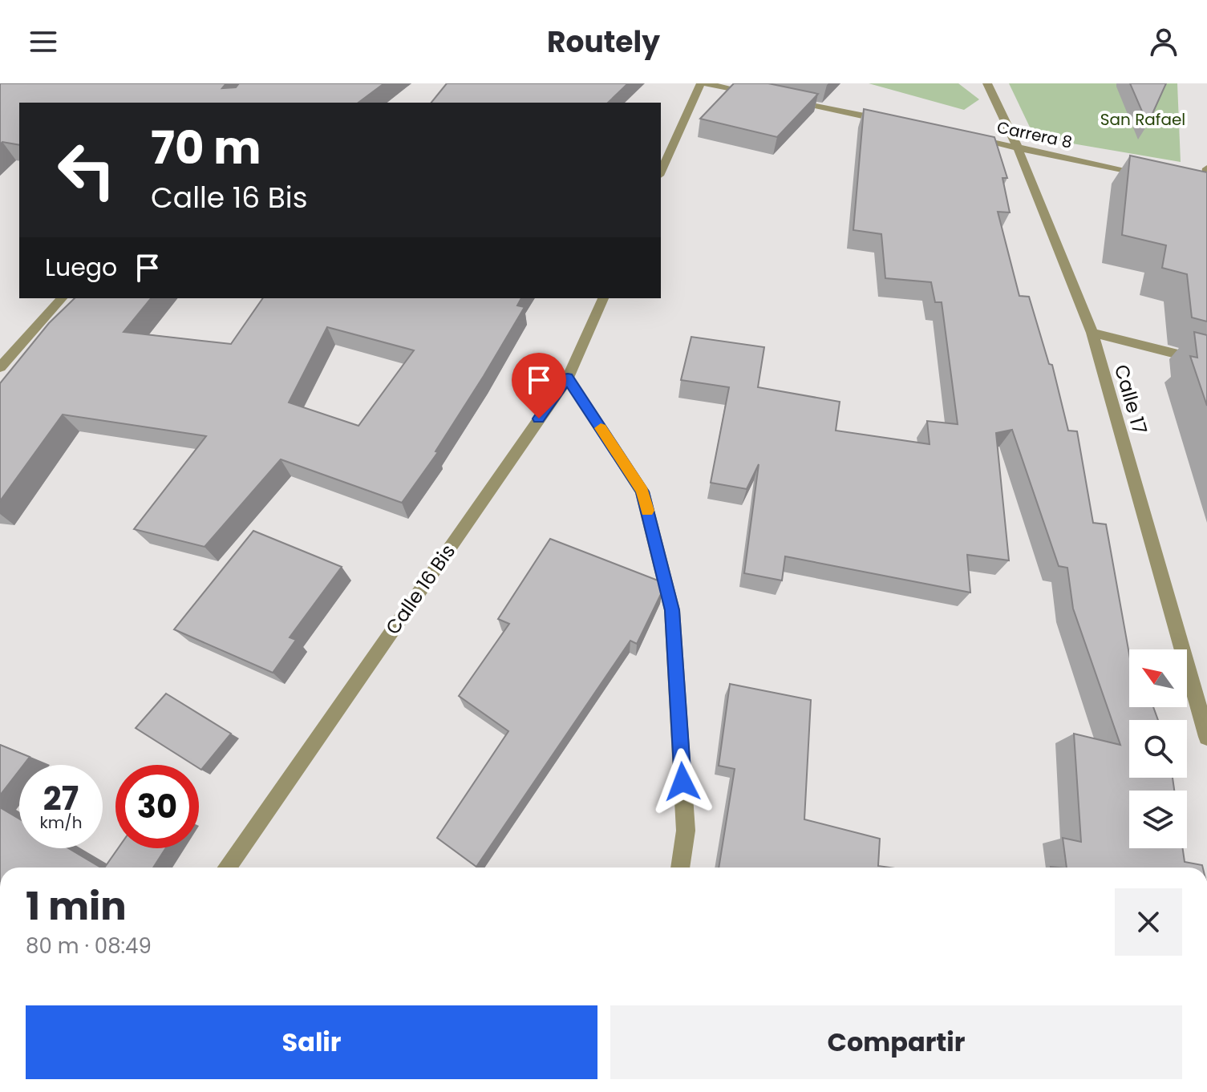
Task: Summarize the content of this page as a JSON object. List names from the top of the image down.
{
  "streets": {
    "street": ["Carrera 8", "Calle 17", "Calle 16 Bis"]
  },
  "crossings": [
    ["Carrera 8", "Calle 17"]
  ],
  "parks": ["San Rafael"],
  "north": "top left",
  "page": {
    "header": "Routely",
    "turn": ["70 m", "Calle 16 Bis"],
    "then": "Luego",
    "speed": "27 km/h",
    "limit": "30",
    "heading": ["1 min", "80 m · 08:49"],
    "buttons": ["Salir", "Compartir"]
  }
}
